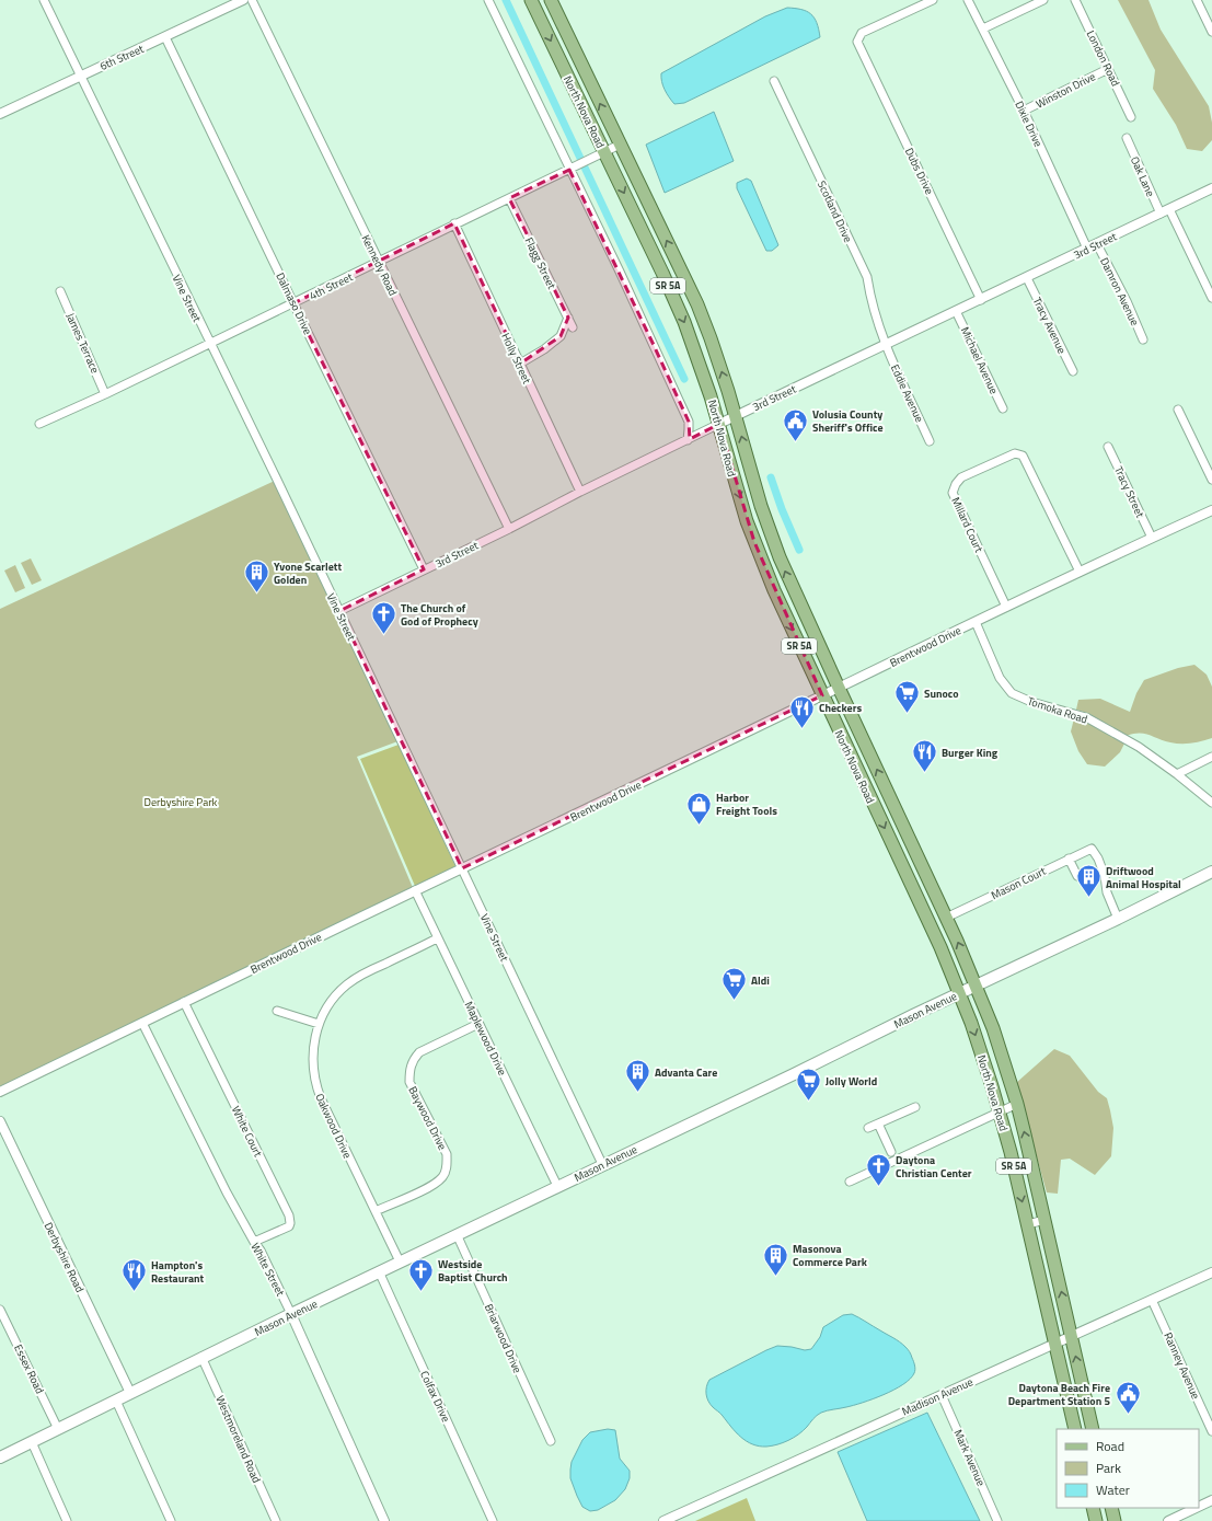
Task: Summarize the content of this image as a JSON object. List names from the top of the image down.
{
  "streets": {
    "main road": ["North Nova Road", "SR 5A", "Mason Avenue"],
    "street": [
      "6th Street",
      "London Road",
      "Winston Drive",
      "Dixie Drive",
      "Dubs Drive",
      "Oak Lane",
      "Scotland Drive",
      "3rd Street",
      "Flagg Street",
      "Kennedy Road",
      "4th Street",
      "Damron Avenue",
      "Vine Street",
      "Dalmaso Drive",
      "Tracy Avenue",
      "James Terrace",
      "Holly Street",
      "Michael Avenue",
      "Eddie Avenue",
      "Tracy Street",
      "Millard Court",
      "Brentwood Drive",
      "Tomoka Road",
      "Mason Court",
      "Maplewood Drive",
      "Baywood Drive",
      "Oakwood Drive",
      "White Court",
      "Derbyshire Road",
      "White Street",
      "Briarwood Drive",
      "Ranney Avenue",
      "Essex Road",
      "Colfax Drive",
      "Madison Avenue",
      "Westmoreland Road",
      "Mark Avenue"
    ]
  },
  "crossings": [
    ["6th Street", "Vine Street"],
    ["6th Street", "Dalmaso Drive"],
    ["London Road", "Winston Drive"],
    ["Winston Drive", "Dixie Drive"],
    ["North Nova Road", "3rd Street"],
    ["North Nova Road", "4th Street"],
    ["North Nova Road", "Brentwood Drive"],
    ["North Nova Road", "Mason Court"],
    ["North Nova Road", "Mason Avenue"],
    ["North Nova Road", "Madison Avenue"],
    ["Dixie Drive", "3rd Street"],
    ["Dubs Drive", "3rd Street"],
    ["Oak Lane", "3rd Street"],
    ["Scotland Drive", "3rd Street"],
    ["Scotland Drive", "Eddie Avenue"],
    ["3rd Street", "Kennedy Road"],
    ["3rd Street", "Damron Avenue"],
    ["3rd Street", "Vine Street"],
    ["3rd Street", "Dalmaso Drive"],
    ["3rd Street", "Tracy Avenue"],
    ["3rd Street", "Holly Street"],
    ["3rd Street", "Michael Avenue"],
    ["3rd Street", "Eddie Avenue"],
    ["Flagg Street", "4th Street"],
    ["Kennedy Road", "4th Street"],
    ["4th Street", "Vine Street"],
    ["4th Street", "Dalmaso Drive"],
    ["4th Street", "James Terrace"],
    ["4th Street", "Holly Street"],
    ["Vine Street", "Brentwood Drive"],
    ["Vine Street", "Mason Avenue"],
    ["Tracy Street", "Brentwood Drive"],
    ["Millard Court", "Brentwood Drive"],
    ["Brentwood Drive", "Tomoka Road"],
    ["Brentwood Drive", "Maplewood Drive"],
    ["Brentwood Drive", "White Court"],
    ["Brentwood Drive", "White Street"],
    ["Mason Court", "Mason Avenue"],
    ["Mason Avenue", "Maplewood Drive"],
    ["Mason Avenue", "Oakwood Drive"],
    ["Mason Avenue", "Derbyshire Road"],
    ["Mason Avenue", "White Street"],
    ["Mason Avenue", "Briarwood Drive"],
    ["Mason Avenue", "Essex Road"],
    ["Mason Avenue", "Colfax Drive"],
    ["Mason Avenue", "Westmoreland Road"],
    ["Maplewood Drive", "Baywood Drive"],
    ["Maplewood Drive", "Oakwood Drive"],
    ["Baywood Drive", "Oakwood Drive"],
    ["White Court", "White Street"],
    ["Ranney Avenue", "Madison Avenue"],
    ["Madison Avenue", "Mark Avenue"]
  ],
  "parks": ["Derbyshire Park"],
  "places": {
    "public building": ["Volusia County Sheriff's Office", "Daytona Beach Fire Department Station 5"],
    "building": [
      "Yvone Scarlett Golden",
      "Driftwood Animal Hospital",
      "Advanta Care",
      "Masonova Commerce Park"
    ],
    "church": ["The Church of God of Prophecy", "Daytona Christian Center", "Westside Baptist Church"],
    "supermarket": ["Sunoco", "Aldi", "Jolly World"],
    "restaurant": ["Checkers", "Burger King", "Hampton's Restaurant"],
    "shop": ["Harbor Freight Tools"]
  },
  "legend": ["Road", "Park", "Water"]
}
